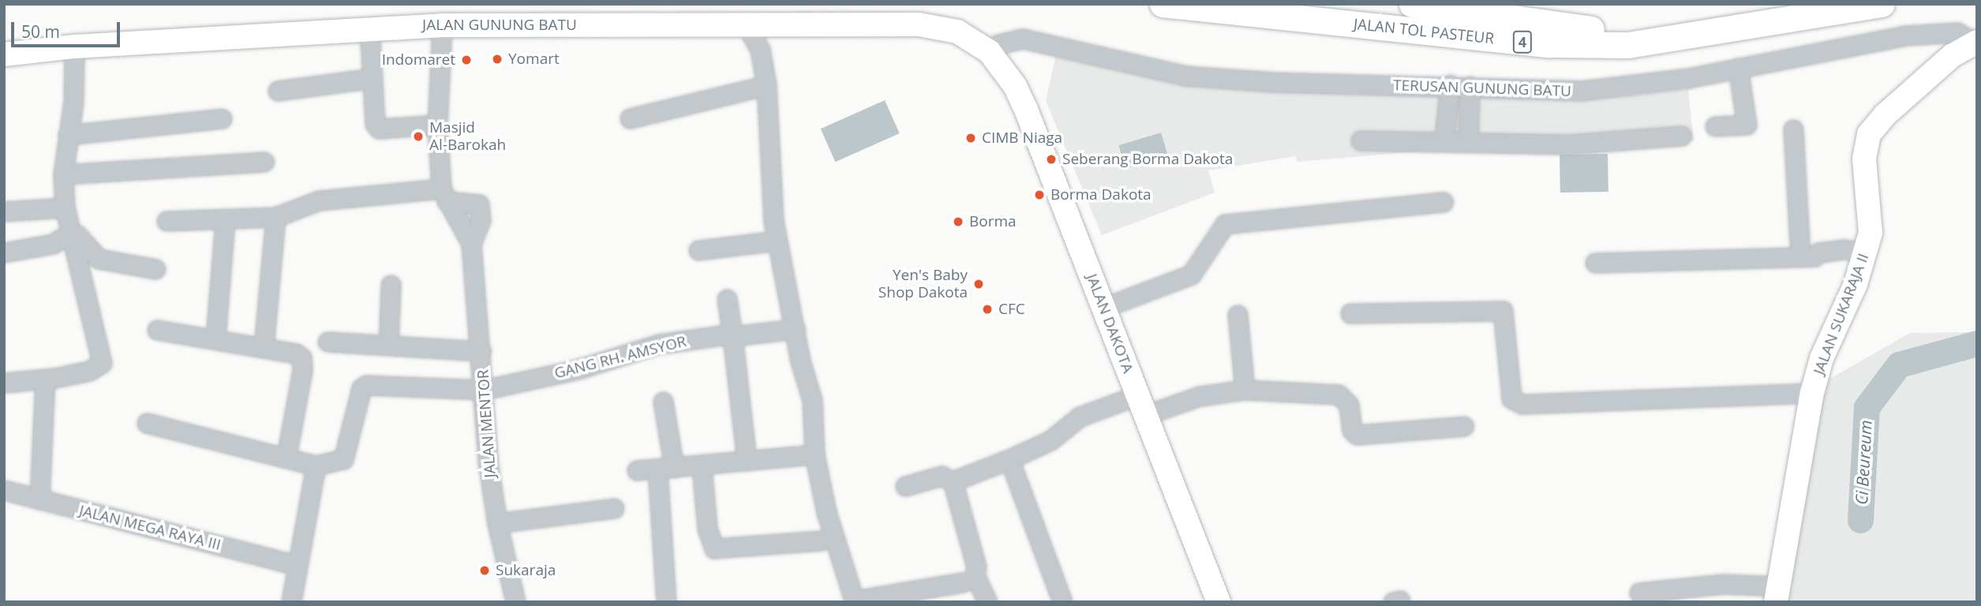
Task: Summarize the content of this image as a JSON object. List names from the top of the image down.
{
  "streets": {
    "highway": ["JALAN TOL PASTEUR", "4"],
    "main road": ["JALAN GUNUNG BATU", "JALAN SUKARAJA II", "JALAN DAKOTA"],
    "street": [
      "TERUSAN GUNUNG BATU",
      "GANG RH. AMSYOR",
      "JALAN MENTOR",
      "JALAN MEGA RAYA III"
    ]
  },
  "crossings": [
    ["JALAN GUNUNG BATU", "TERUSAN GUNUNG BATU"],
    ["JALAN GUNUNG BATU", "JALAN DAKOTA"],
    ["JALAN GUNUNG BATU", "JALAN MENTOR"],
    ["TERUSAN GUNUNG BATU", "JALAN SUKARAJA II"],
    ["TERUSAN GUNUNG BATU", "JALAN DAKOTA"],
    ["GANG RH. AMSYOR", "JALAN MENTOR"]
  ],
  "water": ["Ci Beureum"],
  "places": [
    "Yomart",
    "Indomaret",
    "Masjid Al-Barokah",
    "CIMB Niaga",
    "Seberang Borma Dakota",
    "Borma Dakota",
    "Borma",
    "Yen's Baby Shop Dakota",
    "CFC",
    "Sukaraja"
  ],
  "scale_bar": "50 m"
}
